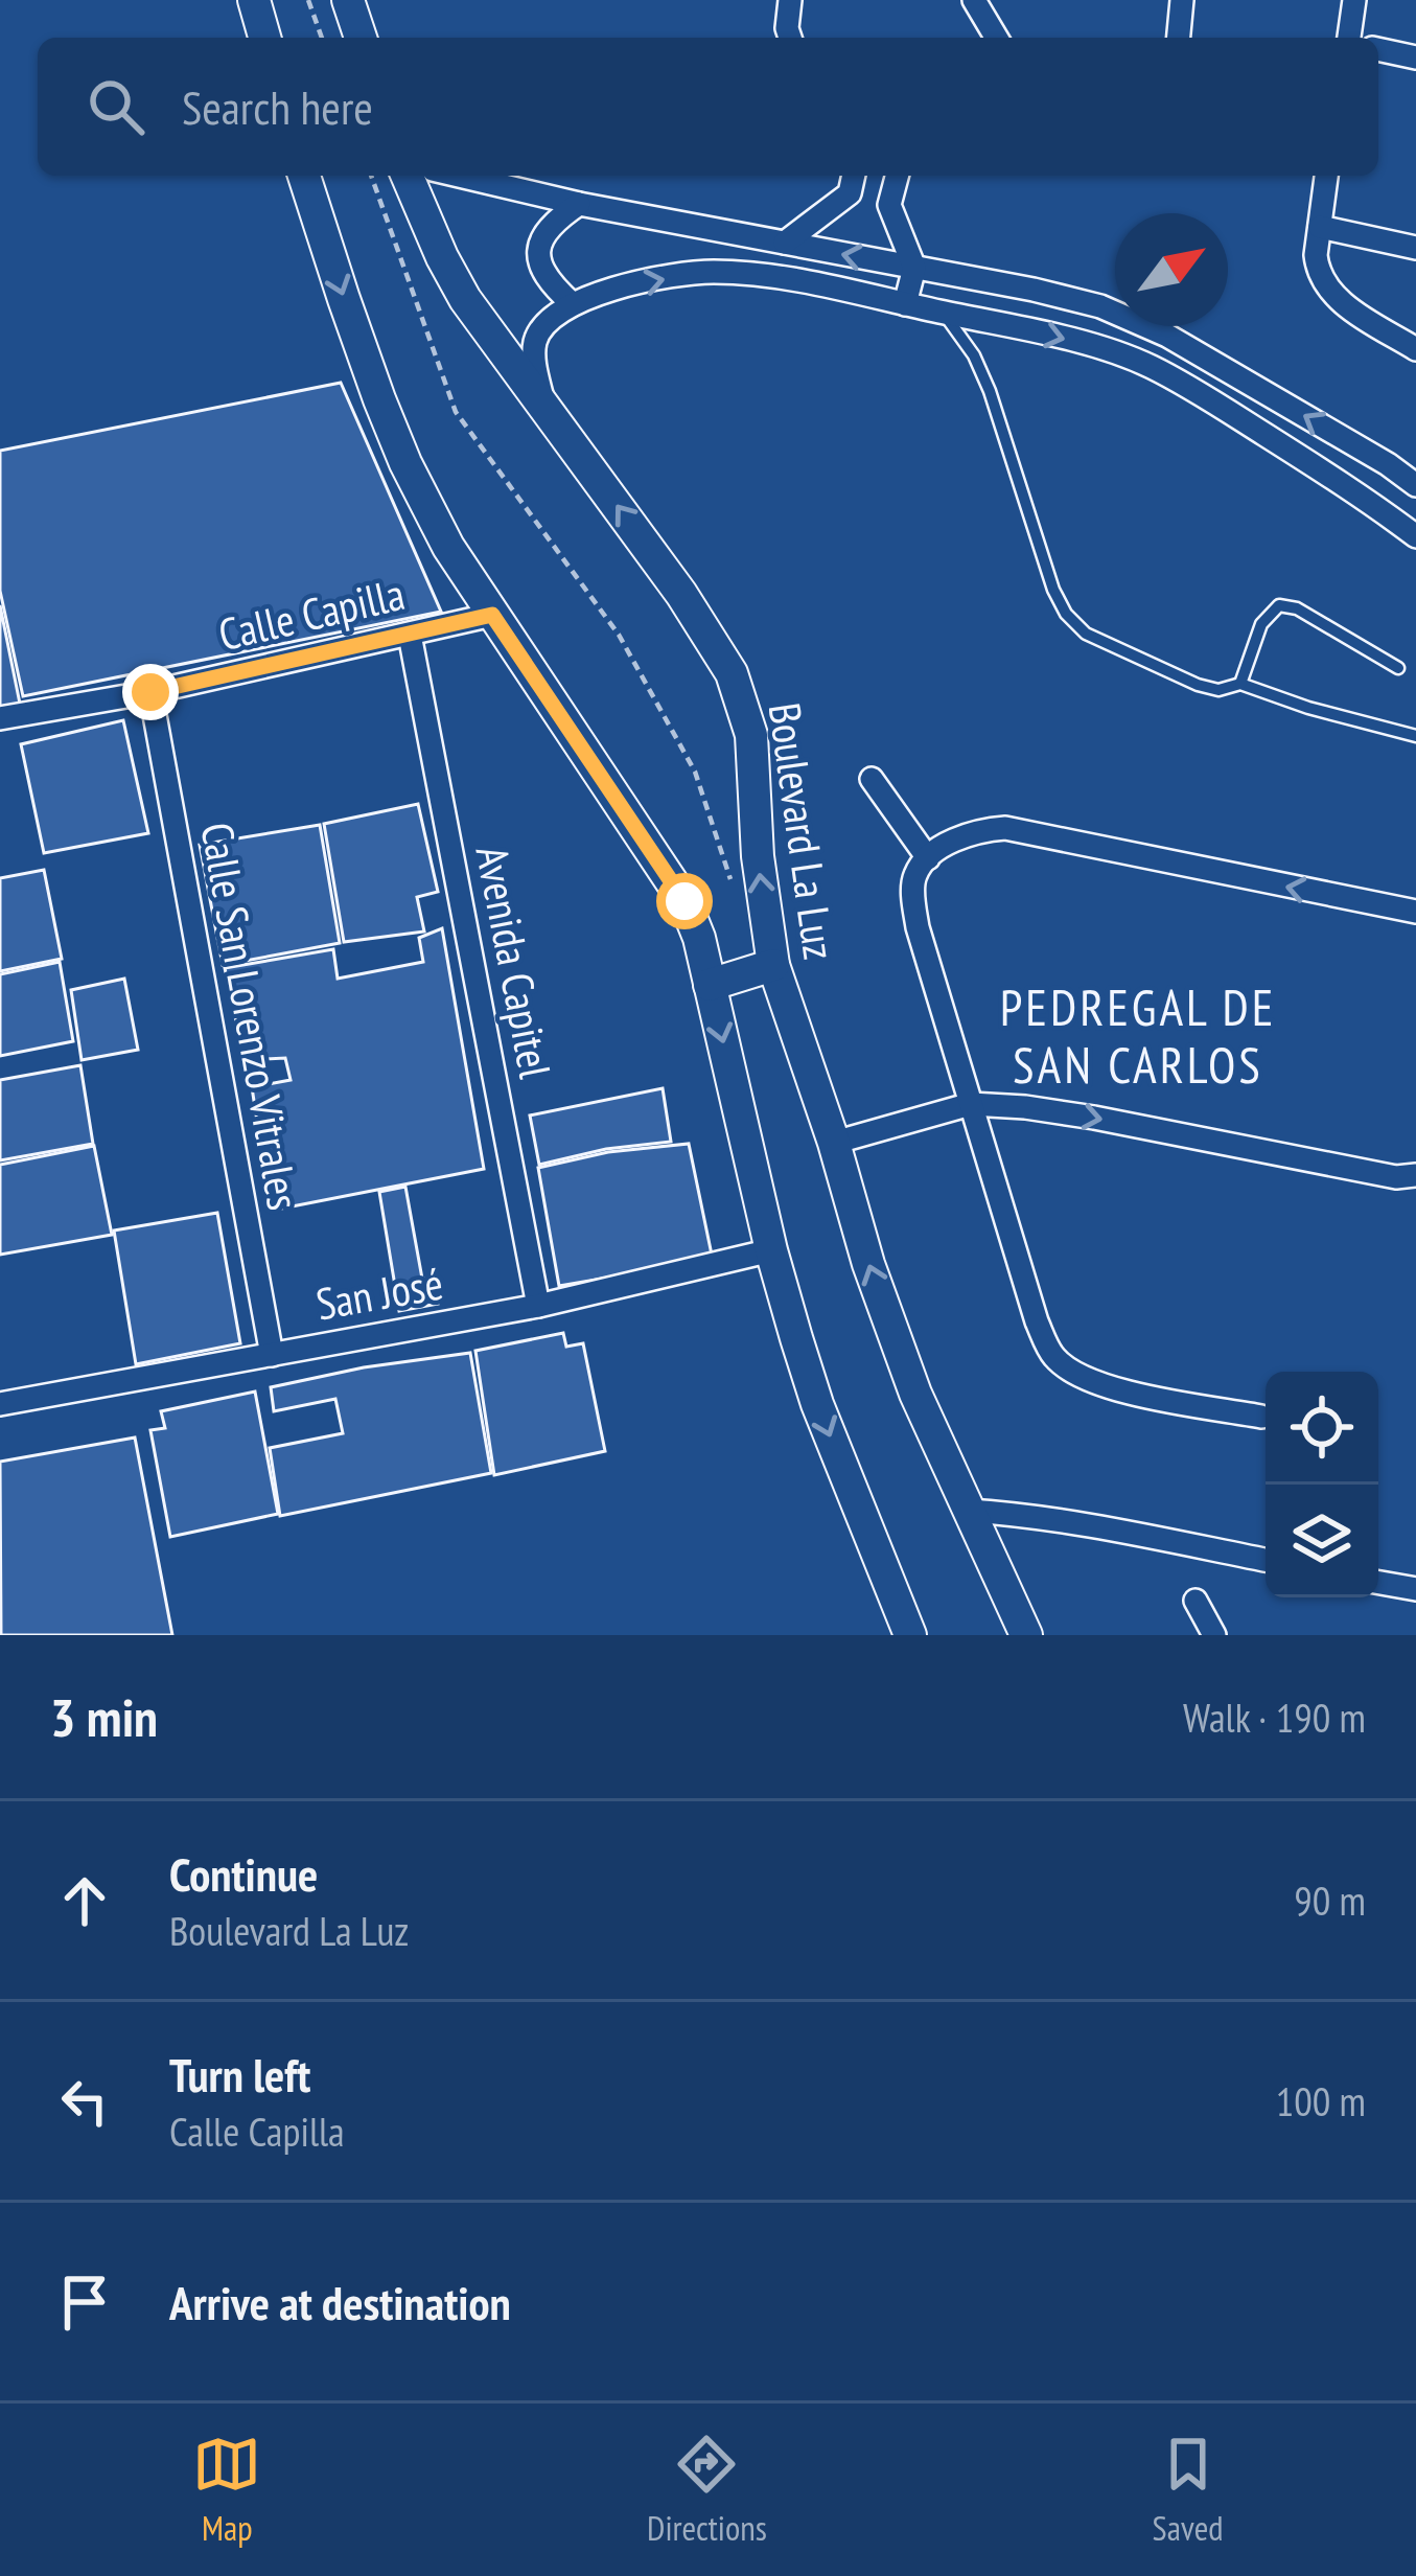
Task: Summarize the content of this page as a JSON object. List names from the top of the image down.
{
  "streets": {
    "main road": ["Boulevard La Luz"],
    "street": [
      "Calle Capilla",
      "Avenida Capitel",
      "Calle San Lorenzo Vitrales",
      "San José"
    ]
  },
  "crossings": [
    ["Calle Capilla", "Avenida Capitel"],
    ["Calle Capilla", "Calle San Lorenzo Vitrales"],
    ["Avenida Capitel", "San José"],
    ["Calle San Lorenzo Vitrales", "San José"]
  ],
  "districts": ["PEDREGAL DE SAN CARLOS"],
  "north": "top right",
  "page": {
    "search": "Search here",
    "heading": ["3 min", "Walk · 190 m"],
    "list": [
      ["Continue", "Boulevard La Luz", "90 m"],
      ["Turn left", "Calle Capilla", "100 m"],
      "Arrive at destination"
    ],
    "nav": ["Map", "Directions", "Saved"]
  }
}
